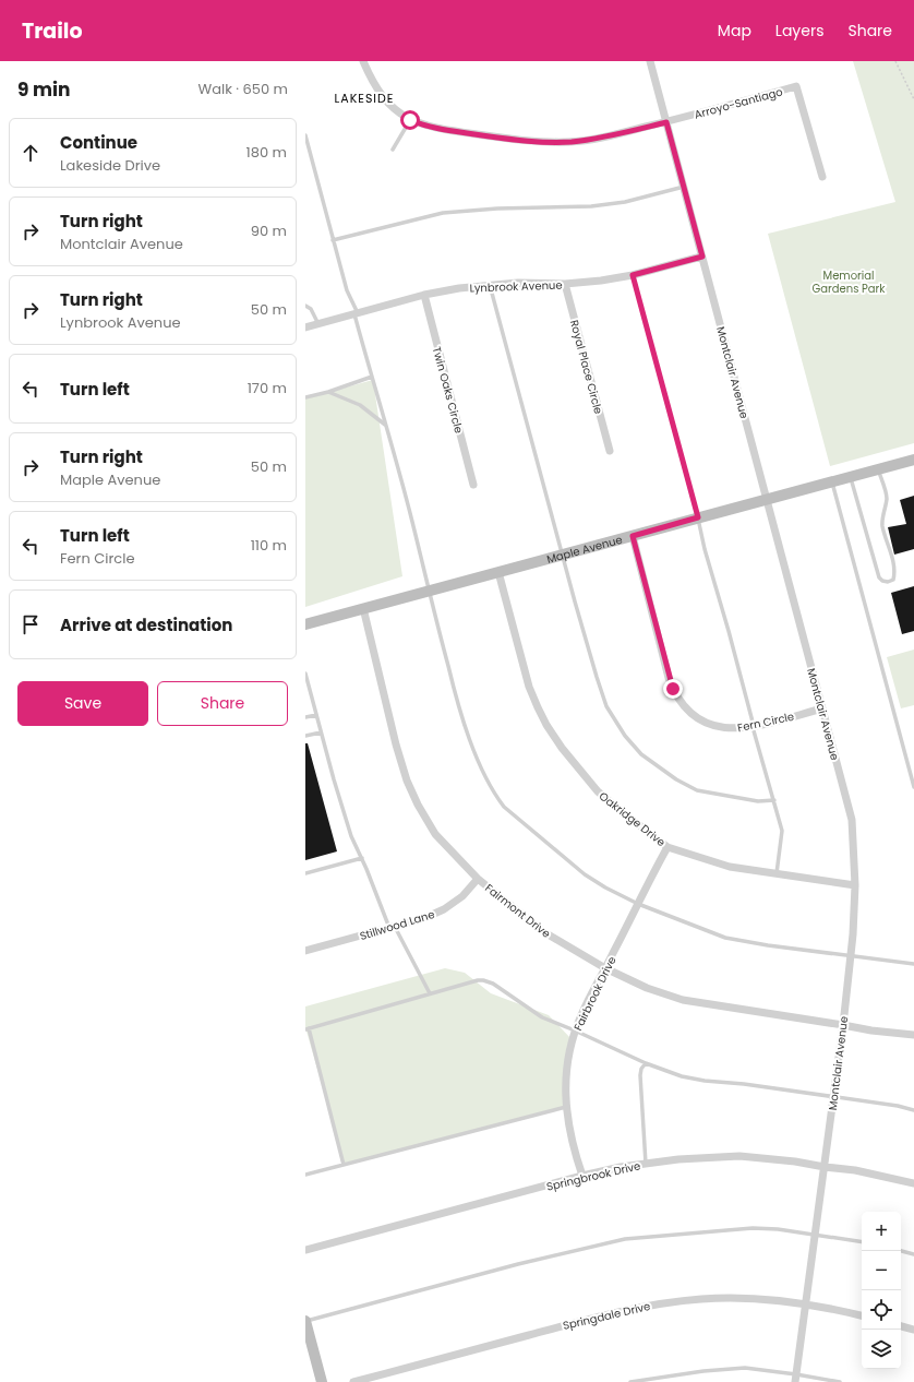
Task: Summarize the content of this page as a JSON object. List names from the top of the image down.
{
  "streets": {
    "main road": ["Maple Avenue"],
    "street": [
      "Arroyo-Santiago",
      "Lynbrook Avenue",
      "Royal Place Circle",
      "Montclair Avenue",
      "Twin Oaks Circle",
      "Fern Circle",
      "Oakridge Drive",
      "Fairmont Drive",
      "Stillwood Lane",
      "Fairbrook Drive",
      "Springbrook Drive",
      "Springdale Drive"
    ]
  },
  "crossings": [
    ["Arroyo-Santiago", "Montclair Avenue"],
    ["Lynbrook Avenue", "Royal Place Circle"],
    ["Lynbrook Avenue", "Montclair Avenue"],
    ["Lynbrook Avenue", "Twin Oaks Circle"],
    ["Montclair Avenue", "Maple Avenue"],
    ["Montclair Avenue", "Fern Circle"],
    ["Montclair Avenue", "Oakridge Drive"],
    ["Montclair Avenue", "Fairmont Drive"],
    ["Montclair Avenue", "Springbrook Drive"],
    ["Montclair Avenue", "Springdale Drive"],
    ["Maple Avenue", "Fern Circle"],
    ["Maple Avenue", "Oakridge Drive"],
    ["Maple Avenue", "Fairmont Drive"],
    ["Oakridge Drive", "Fairbrook Drive"],
    ["Fairmont Drive", "Stillwood Lane"],
    ["Fairmont Drive", "Fairbrook Drive"],
    ["Fairbrook Drive", "Springbrook Drive"]
  ],
  "districts": ["LAKESIDE"],
  "parks": ["Memorial Gardens Park"],
  "page": {
    "header": "Trailo",
    "nav": ["Map", "Layers", "Share"],
    "heading": ["9 min", "Walk · 650 m"],
    "list": [
      ["Continue", "Lakeside Drive", "180 m"],
      ["Turn right", "Montclair Avenue", "90 m"],
      ["Turn right", "Lynbrook Avenue", "50 m"],
      ["Turn left", "170 m"],
      ["Turn right", "Maple Avenue", "50 m"],
      ["Turn left", "Fern Circle", "110 m"],
      "Arrive at destination"
    ],
    "buttons": ["Save", "Share"],
    "map_buttons": ["+", "−"]
  }
}
